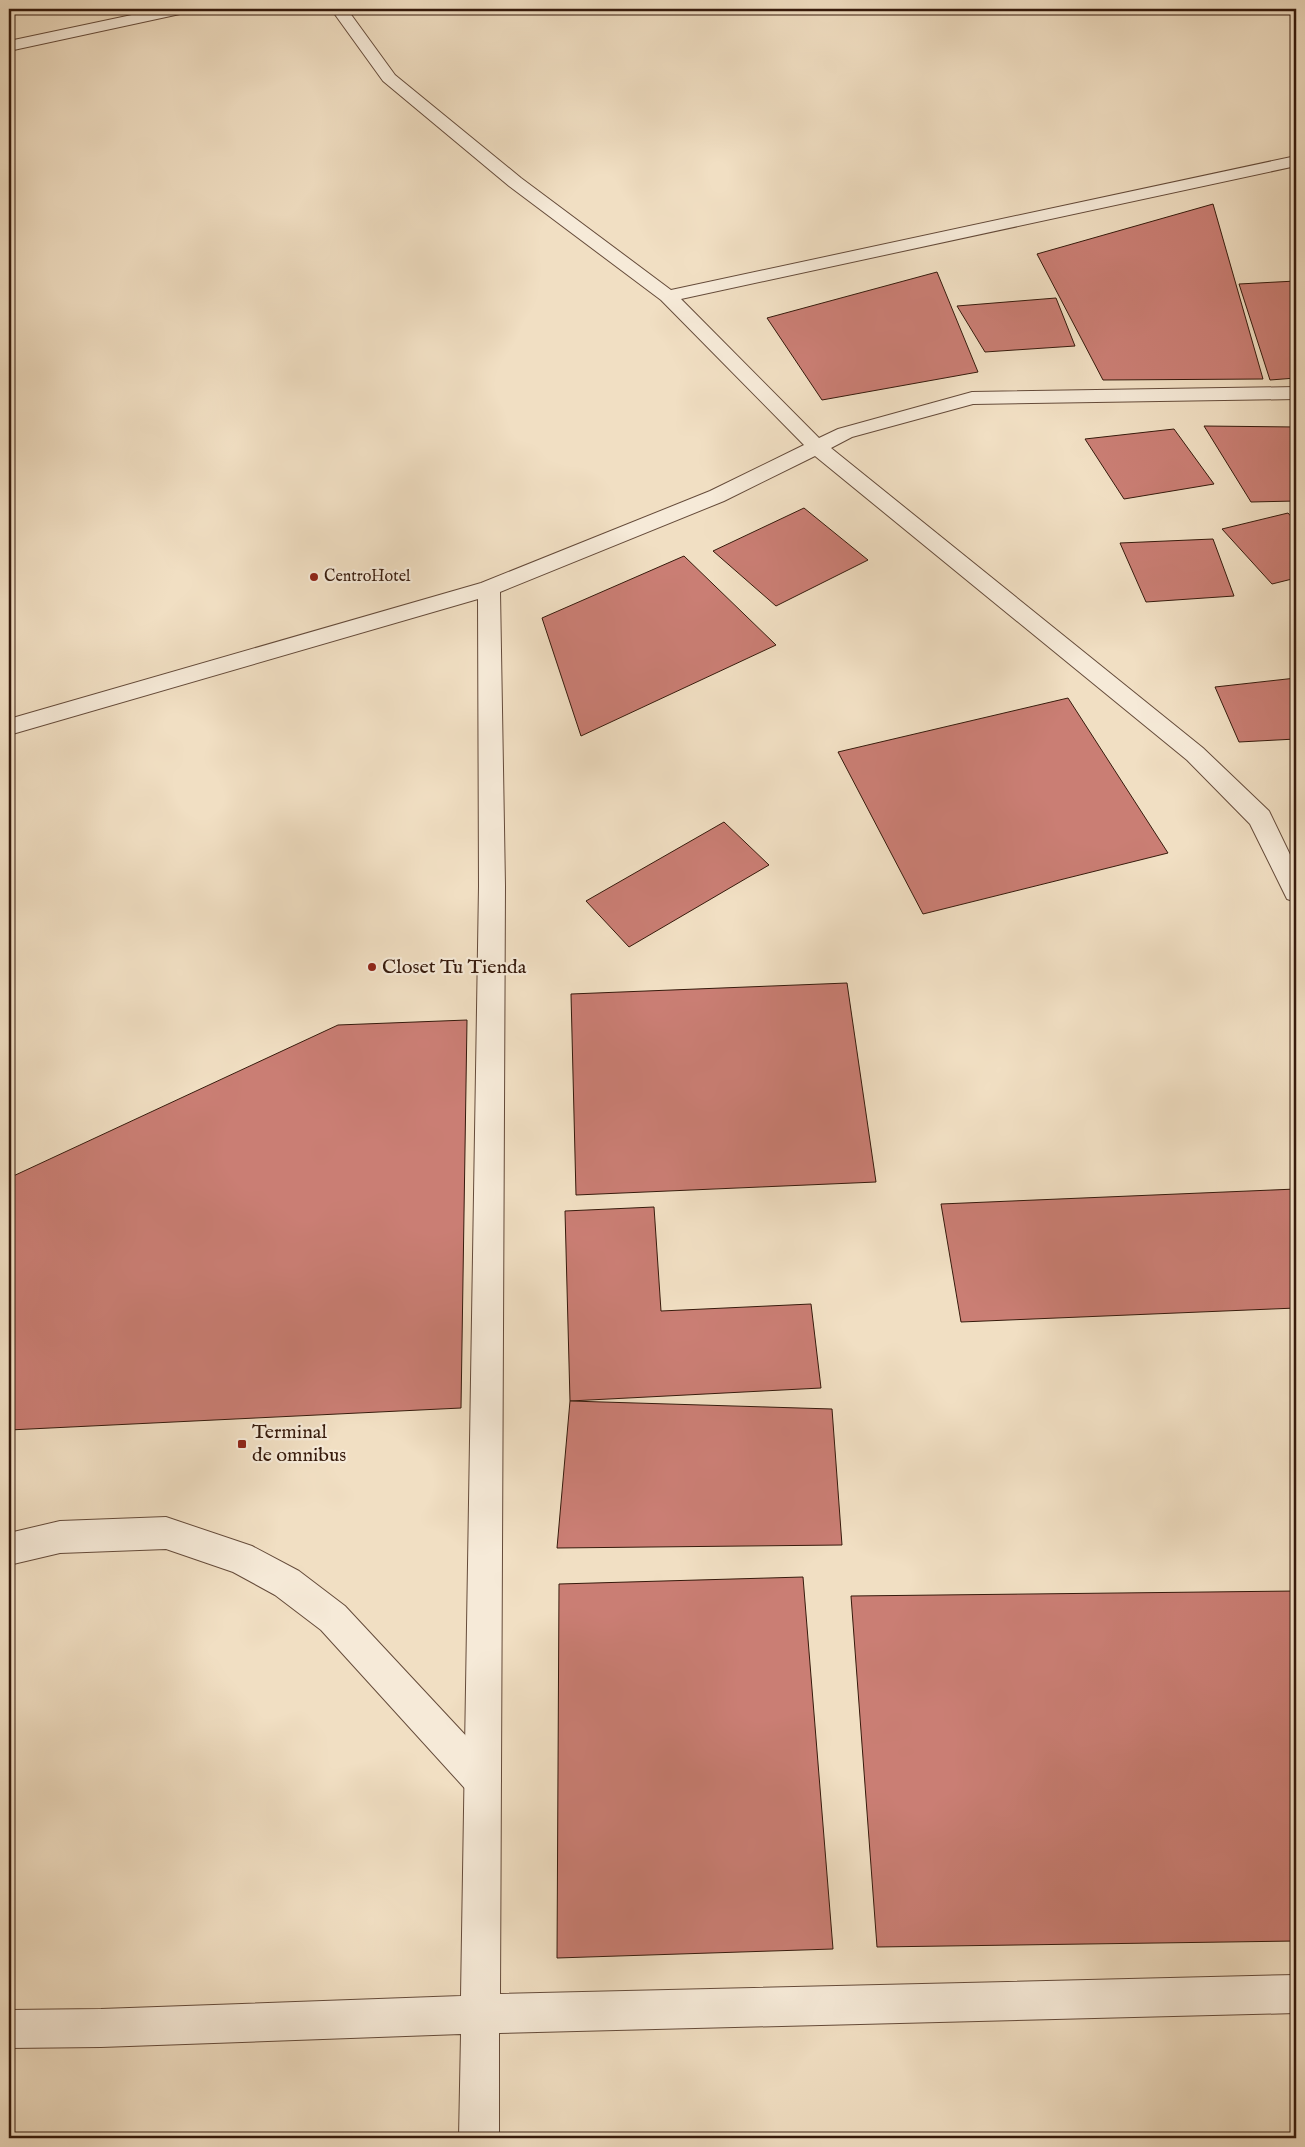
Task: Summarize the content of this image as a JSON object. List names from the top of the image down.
{
  "places": {
    "other": ["CentroHotel", "Closet Tu Tienda"],
    "transit": ["Terminal de omnibus"]
  }
}
